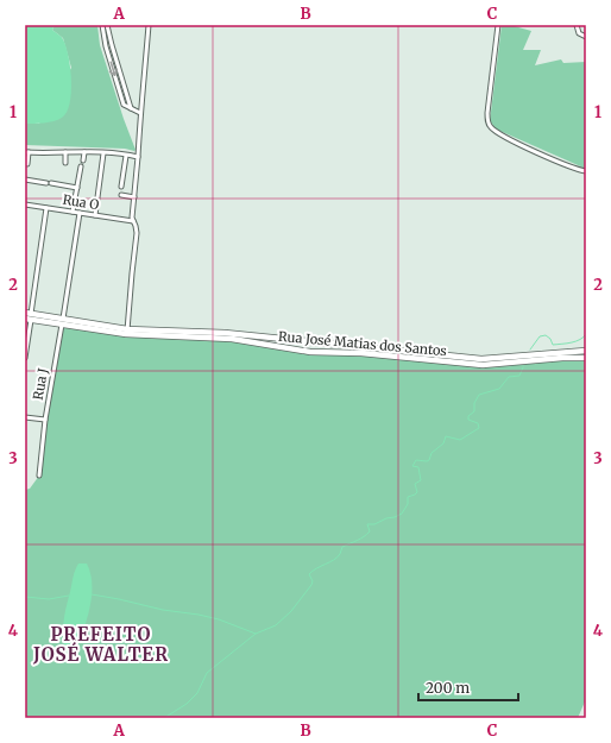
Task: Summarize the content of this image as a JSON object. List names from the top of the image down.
{
  "streets": {
    "main road": ["Rua José Matias dos Santos"],
    "street": ["Rua O", "Rua J"]
  },
  "crossings": [
    ["Rua O", "Rua J"],
    ["Rua José Matias dos Santos", "Rua J"]
  ],
  "districts": ["PREFEITO JOSÉ WALTER"],
  "scale_bar": "200 m",
  "grid": {
    "columns": ["A", "B", "C"],
    "rows": [
      "1",
      "2",
      "3",
      "4"
    ]
  }
}
